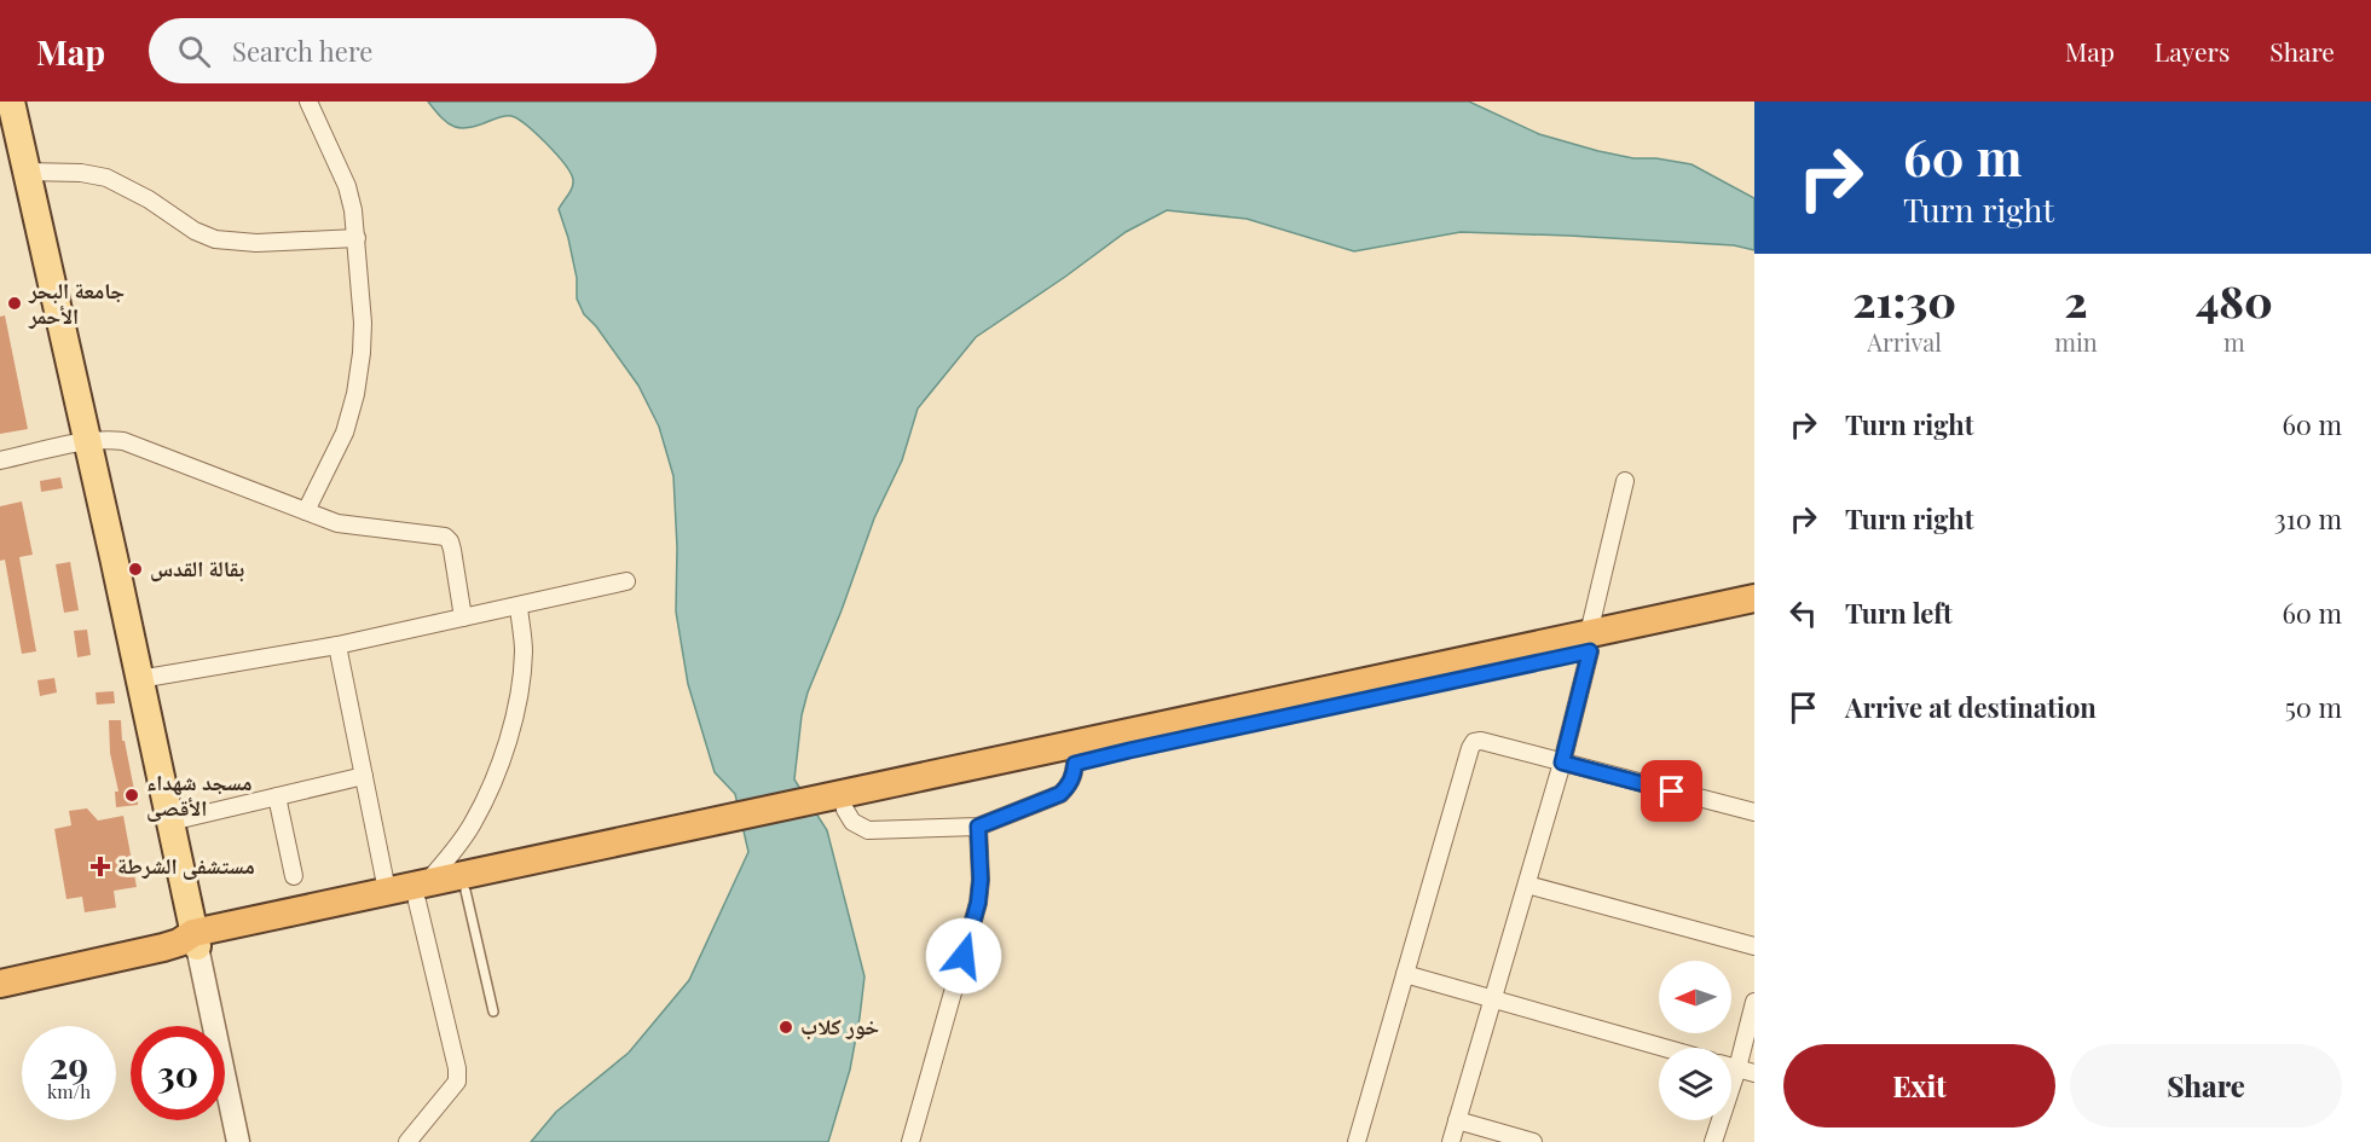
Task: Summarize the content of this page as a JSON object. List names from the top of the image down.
{
  "places": {
    "other": [
      "جامعة البحر الأحمر",
      "بقالة القدس",
      "مسجد شهداء الأقصى",
      "خور كلاب"
    ],
    "health": ["مستشفى الشرطة"]
  },
  "north": "left",
  "page": {
    "header": "Map",
    "search": "Search here",
    "nav": ["Map", "Layers", "Share"],
    "turn": ["60 m", "Turn right"],
    "eta": [
      "21:30",
      "Arrival",
      "2",
      "min",
      "480",
      "m"
    ],
    "list": [
      {
        "name": "Turn right",
        "value": "60 m"
      },
      {
        "name": "Turn right",
        "value": "310 m"
      },
      {
        "name": "Turn left",
        "value": "60 m"
      },
      {
        "name": "Arrive at destination",
        "value": "50 m"
      }
    ],
    "speed": "29 km/h",
    "limit": "30",
    "buttons": ["Exit", "Share"]
  }
}
